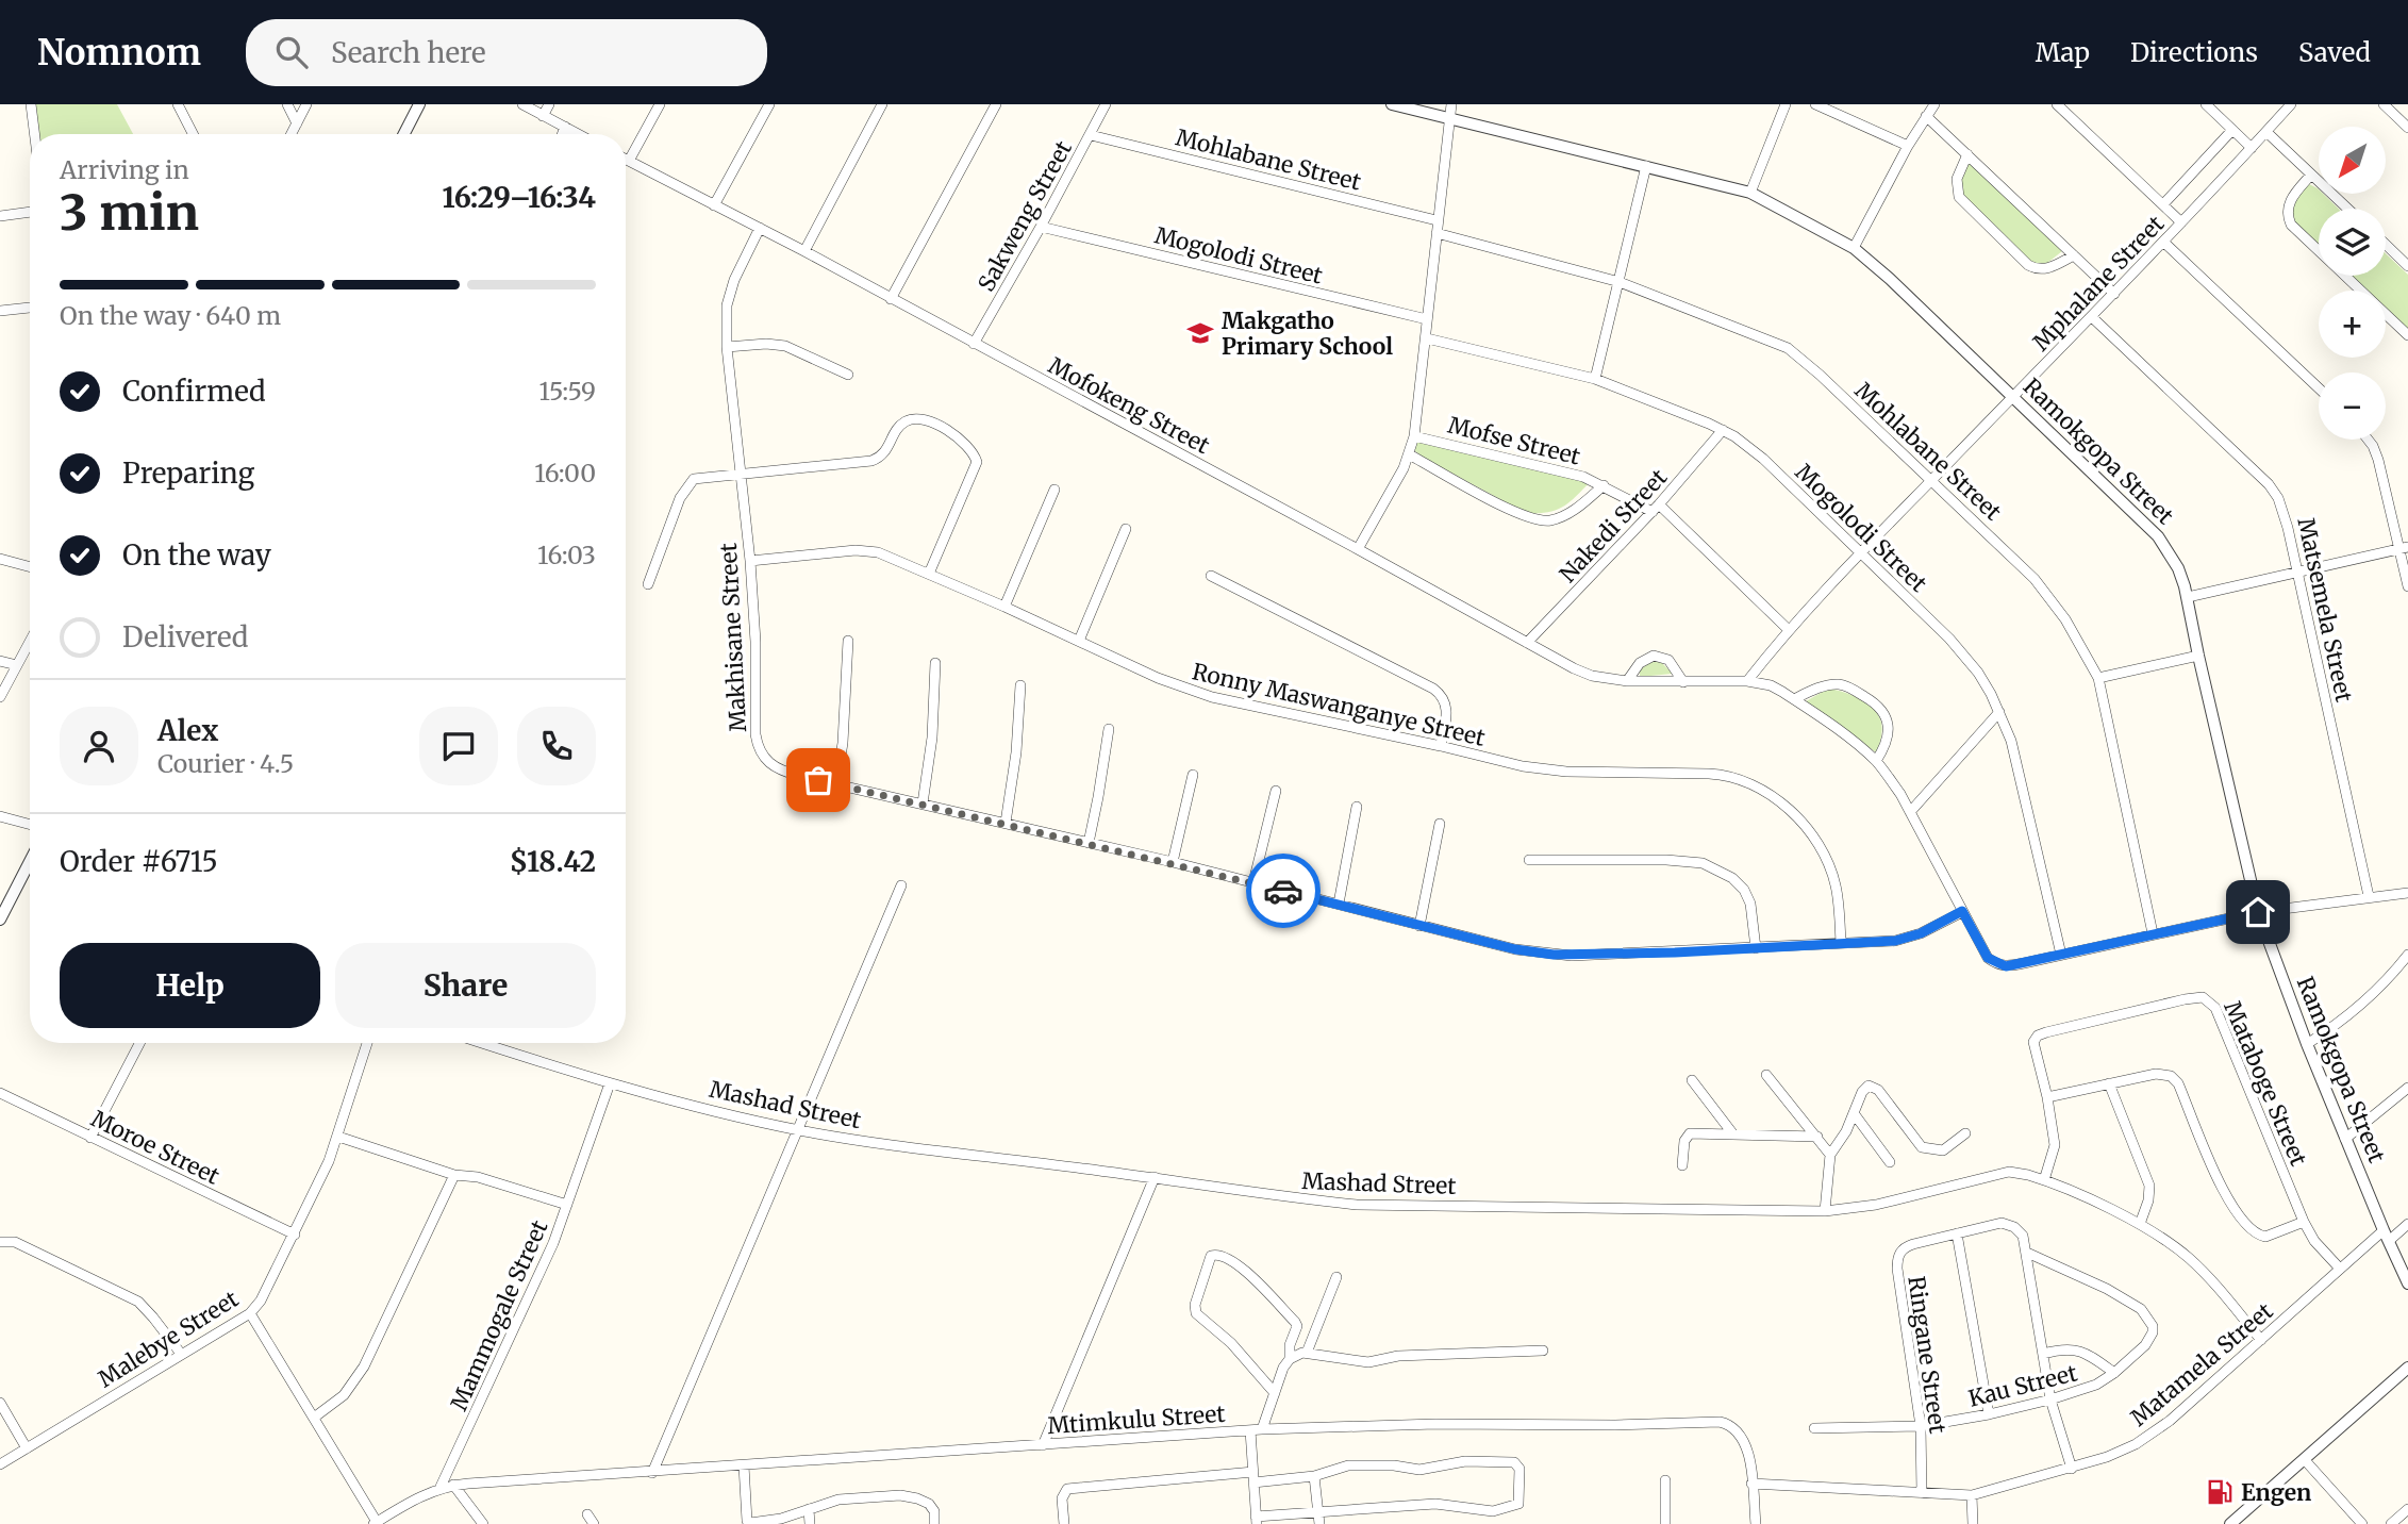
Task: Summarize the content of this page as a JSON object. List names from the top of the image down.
{
  "streets": {
    "street": [
      "Mohlabane Street",
      "Sakweng Street",
      "Mogolodi Street",
      "Mphalane Street",
      "Mofokeng Street",
      "Mofse Street",
      "Ramokgopa Street",
      "Nakedi Street",
      "Matsemela Street",
      "Makhisane Street",
      "Ronny Maswanganye Street",
      "Mataboge Street",
      "Mashad Street",
      "Moroe Street",
      "Mammogale Street",
      "Malebye Street",
      "Ringane Street",
      "Matamela Street",
      "Kau Street",
      "Mtimkulu Street"
    ]
  },
  "crossings": [
    ["Mohlabane Street", "Sakweng Street"],
    ["Mohlabane Street", "Mphalane Street"],
    ["Sakweng Street", "Mogolodi Street"],
    ["Sakweng Street", "Mofokeng Street"],
    ["Mogolodi Street", "Mphalane Street"],
    ["Mogolodi Street", "Mofokeng Street"],
    ["Mogolodi Street", "Nakedi Street"],
    ["Mphalane Street", "Mofokeng Street"],
    ["Mphalane Street", "Mofse Street"],
    ["Mphalane Street", "Ramokgopa Street"],
    ["Mphalane Street", "Matsemela Street"],
    ["Mofokeng Street", "Nakedi Street"],
    ["Mofokeng Street", "Makhisane Street"],
    ["Mofse Street", "Nakedi Street"],
    ["Ramokgopa Street", "Matamela Street"],
    ["Makhisane Street", "Ronny Maswanganye Street"],
    ["Mataboge Street", "Mashad Street"],
    ["Mataboge Street", "Matamela Street"],
    ["Mashad Street", "Mammogale Street"],
    ["Mashad Street", "Matamela Street"],
    ["Moroe Street", "Malebye Street"],
    ["Mammogale Street", "Mtimkulu Street"],
    ["Ringane Street", "Matamela Street"],
    ["Ringane Street", "Kau Street"],
    ["Matamela Street", "Mtimkulu Street"]
  ],
  "places": {
    "school or university": ["Makgatho Primary School"],
    "fuel station": ["Engen"]
  },
  "north": "bottom left",
  "page": {
    "header": "Nomnom",
    "search": "Search here",
    "nav": ["Map", "Directions", "Saved"],
    "map_buttons": ["+", "−"],
    "heading": ["3 min", "Arriving in", "16:29–16:34"],
    "panel": [
      "Alex",
      "Courier · 4.5",
      "Order #6715",
      "$18.42"
    ],
    "bar": "On the way · 640 m",
    "list": [
      ["Confirmed", "15:59"],
      ["Preparing", "16:00"],
      ["On the way", "16:03"],
      "Delivered"
    ],
    "buttons": ["Help", "Share"]
  }
}
